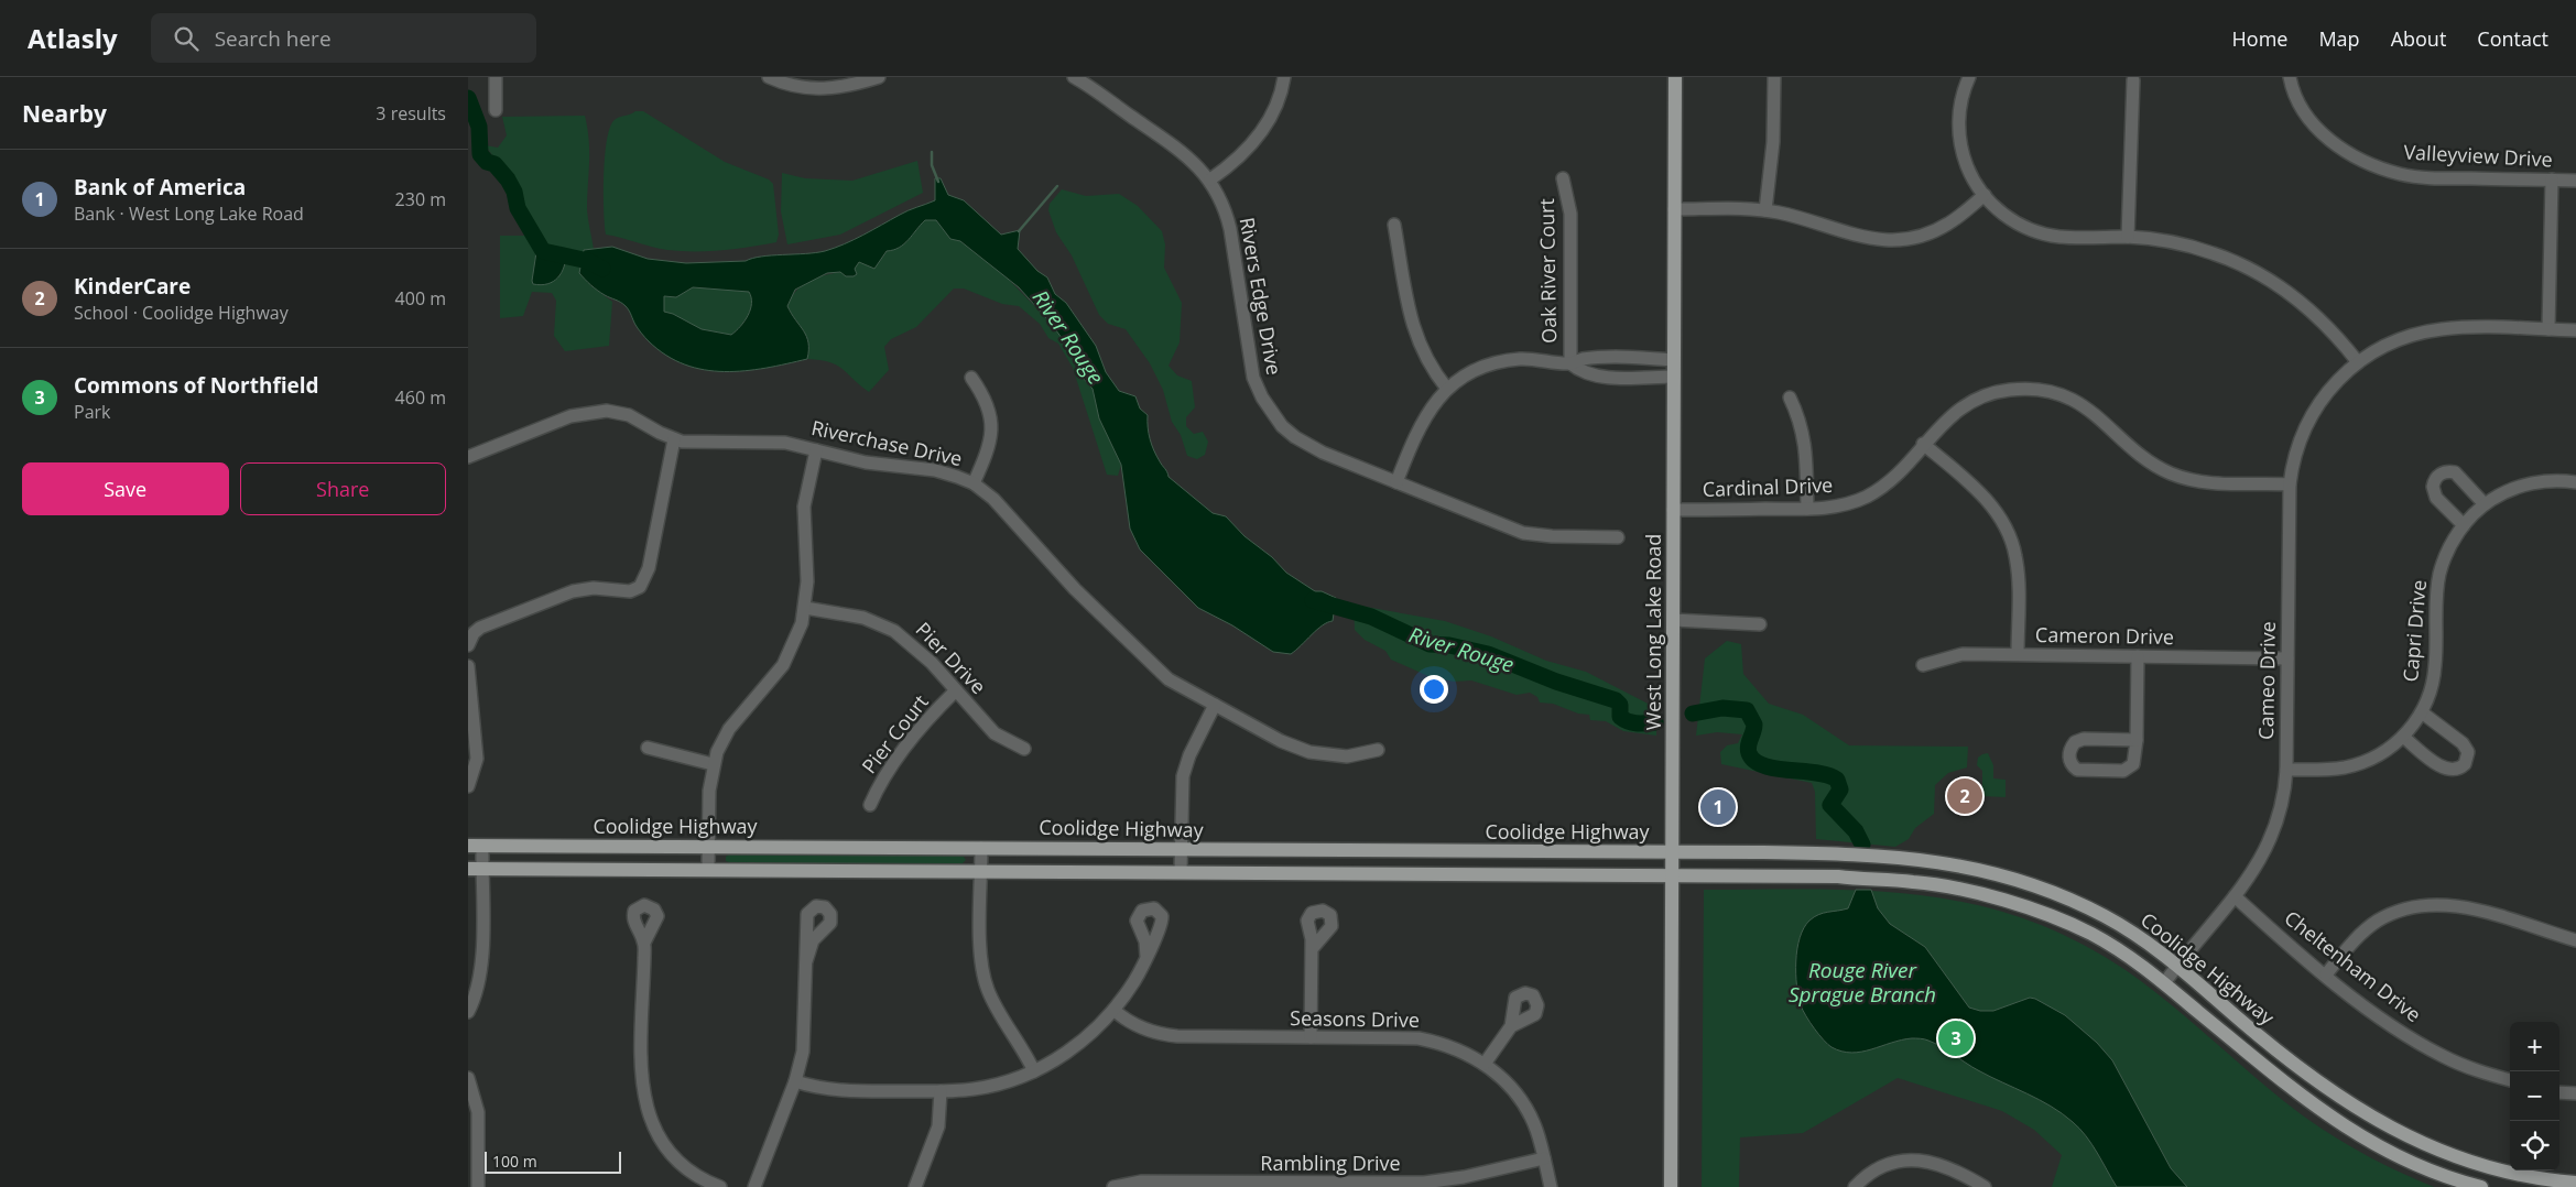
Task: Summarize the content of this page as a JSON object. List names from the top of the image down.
{
  "streets": {
    "main road": ["West Long Lake Road", "Coolidge Highway"],
    "street": [
      "Valleyview Drive",
      "Oak River Court",
      "Rivers Edge Drive",
      "Riverchase Drive",
      "Cardinal Drive",
      "Capri Drive",
      "Cameron Drive",
      "Pier Drive",
      "Cameo Drive",
      "Pier Court",
      "Cheltenham Drive",
      "Seasons Drive",
      "Rambling Drive"
    ]
  },
  "crossings": [
    ["Cardinal Drive", "West Long Lake Road"],
    ["Cardinal Drive", "Cameo Drive"],
    ["Capri Drive", "Cameo Drive"],
    ["West Long Lake Road", "Coolidge Highway"],
    ["Cameron Drive", "Cameo Drive"],
    ["Pier Drive", "Pier Court"],
    ["Cameo Drive", "Coolidge Highway"],
    ["Cameo Drive", "Cheltenham Drive"],
    ["Seasons Drive", "Rambling Drive"]
  ],
  "water": ["River Rouge", "Rouge River Sprague Branch"],
  "scale_bar": "100 m",
  "page": {
    "header": "Atlasly",
    "search": "Search here",
    "nav": [
      "Home",
      "Map",
      "About",
      "Contact"
    ],
    "heading": ["Nearby", "3 results"],
    "list": [
      {
        "mark": "1",
        "name": "Bank of America",
        "note": "Bank · West Long Lake Road",
        "value": "230 m"
      },
      {
        "mark": "2",
        "name": "KinderCare",
        "note": "School · Coolidge Highway",
        "value": "400 m"
      },
      {
        "mark": "3",
        "name": "Commons of Northfield",
        "note": "Park",
        "value": "460 m"
      }
    ],
    "buttons": ["Save", "Share"],
    "pins": ["2", "1", "3"],
    "map_buttons": ["+", "−"],
    "scale": "100 m"
  }
}
